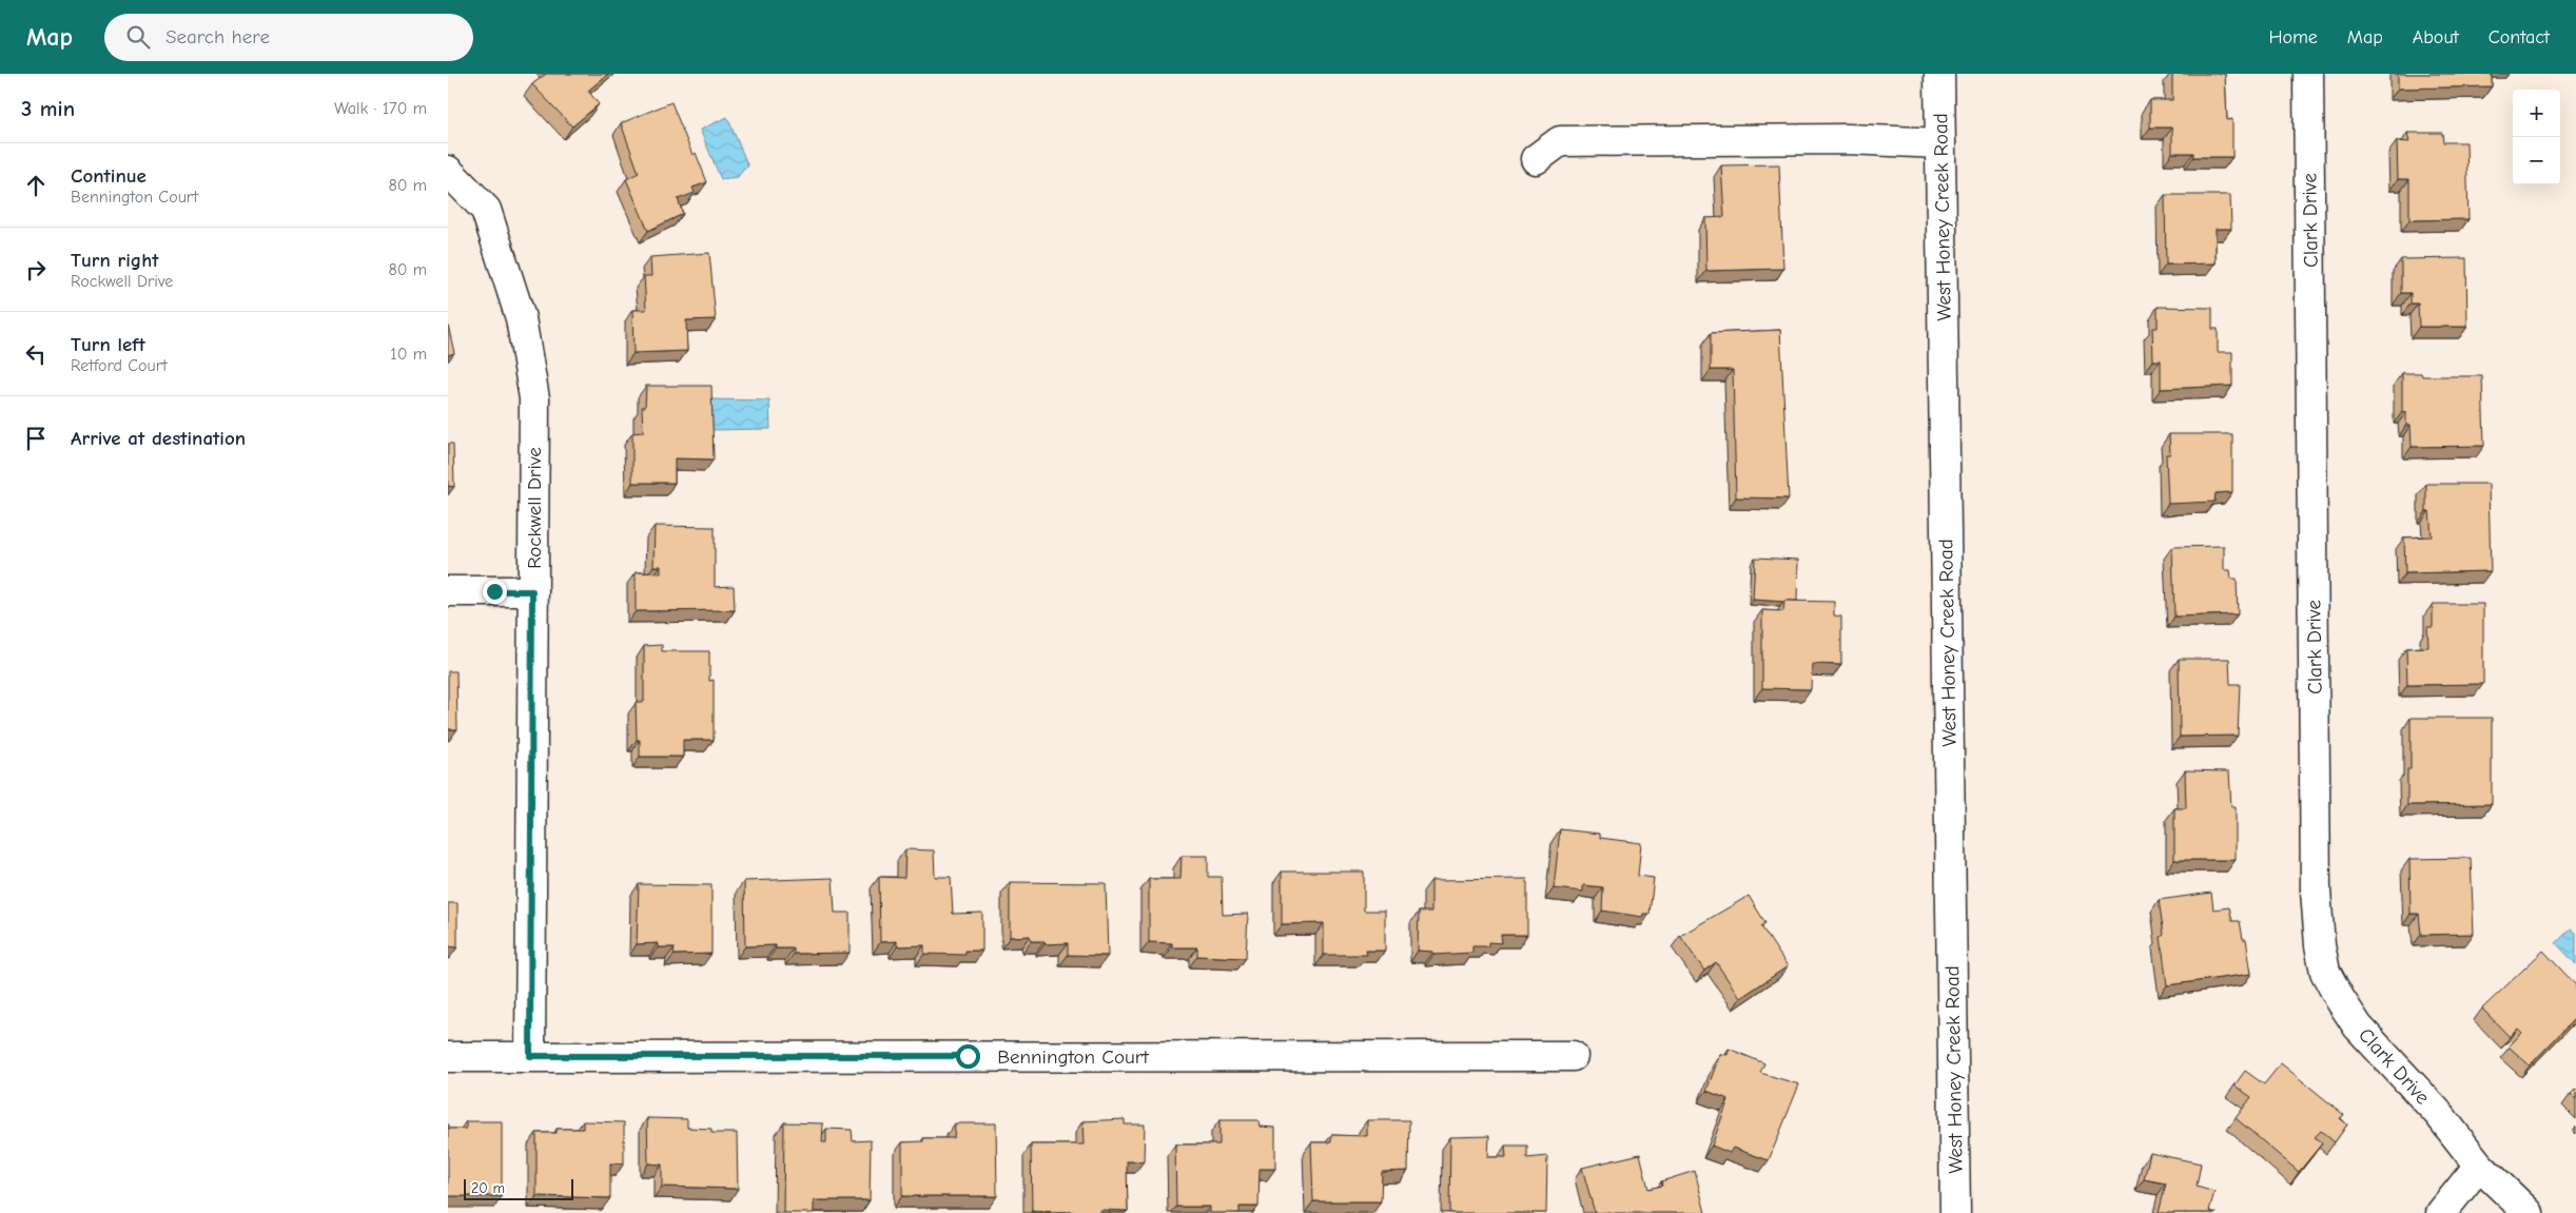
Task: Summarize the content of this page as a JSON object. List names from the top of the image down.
{
  "streets": {
    "street": [
      "West Honey Creek Road",
      "Clark Drive",
      "Rockwell Drive",
      "Bennington Court"
    ]
  },
  "crossings": [
    ["Rockwell Drive", "Bennington Court"]
  ],
  "scale_bar": "20 m",
  "page": {
    "header": "Map",
    "search": "Search here",
    "nav": [
      "Home",
      "Map",
      "About",
      "Contact"
    ],
    "heading": ["3 min", "Walk · 170 m"],
    "map_buttons": ["+", "−"],
    "list": [
      ["Continue", "Bennington Court", "80 m"],
      ["Turn right", "Rockwell Drive", "80 m"],
      ["Turn left", "Retford Court", "10 m"],
      "Arrive at destination"
    ],
    "scale": "20 m"
  }
}
